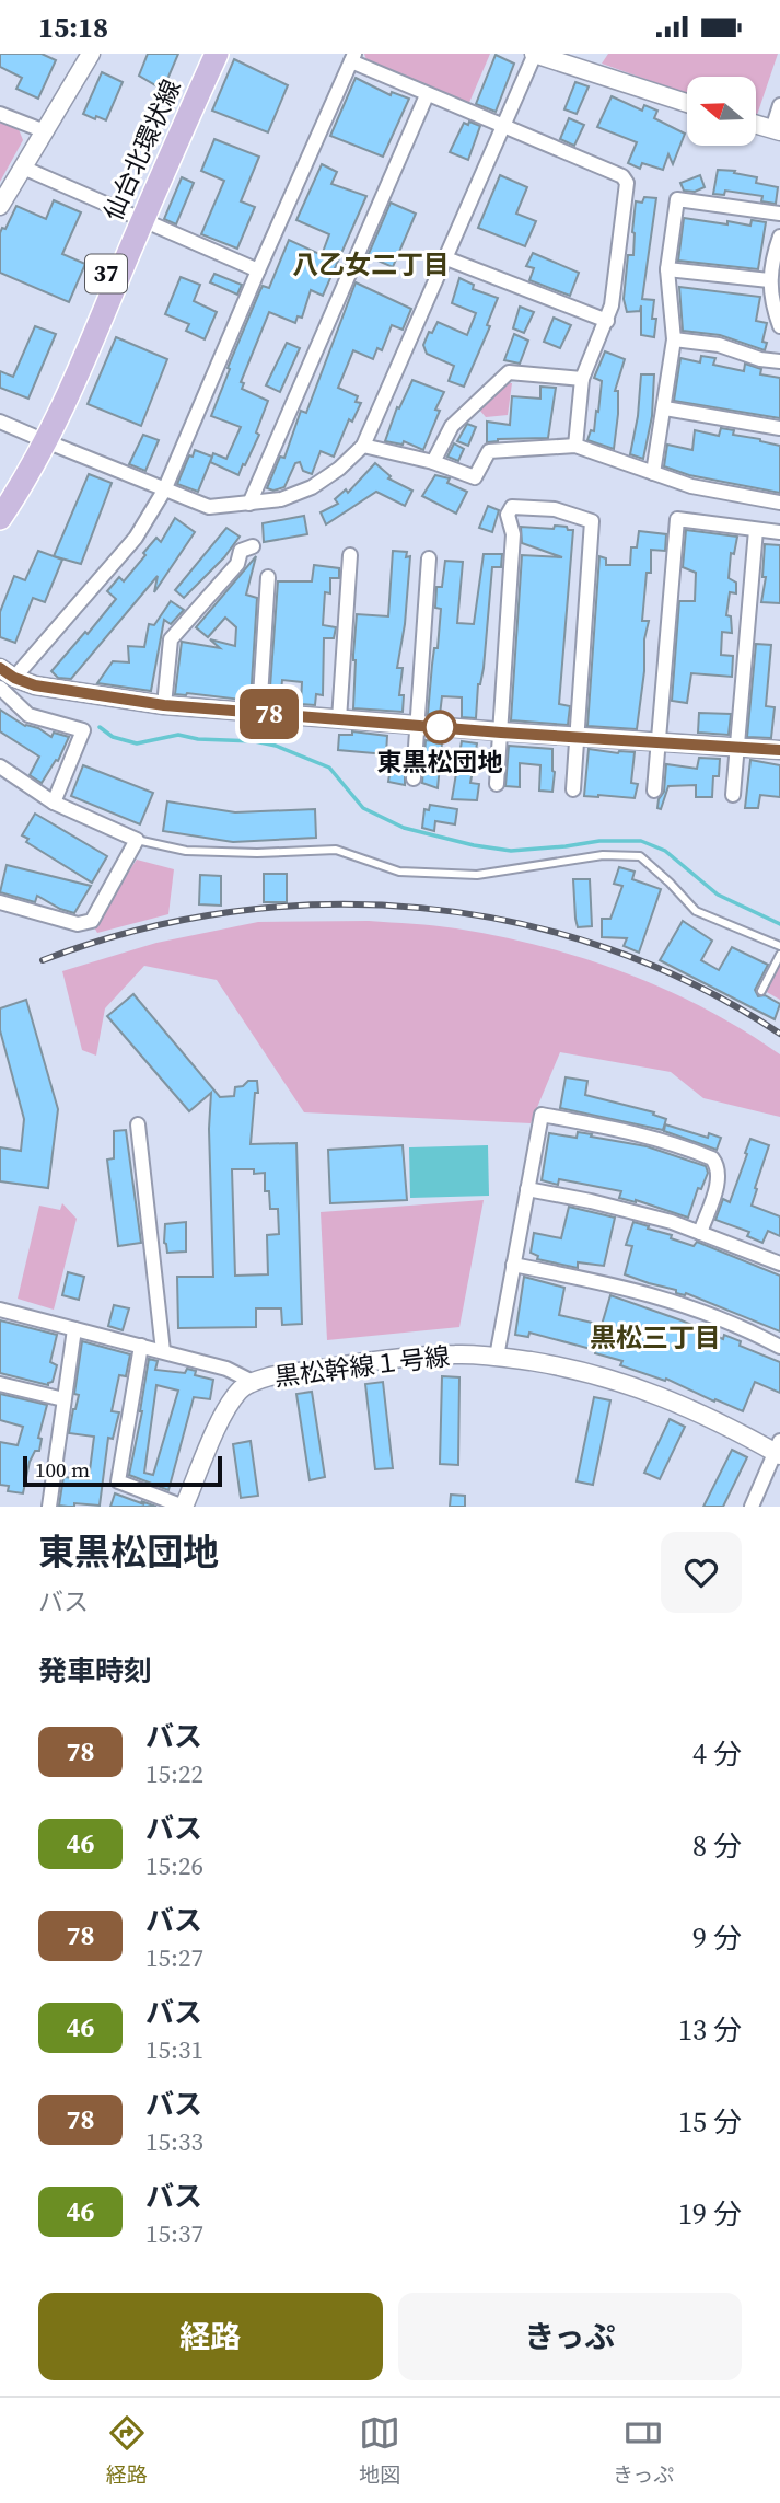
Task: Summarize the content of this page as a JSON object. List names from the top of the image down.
{
  "streets": {
    "main road": ["仙台北環状線", "37"],
    "street": ["黒松幹線１号線"]
  },
  "districts": ["八乙女二丁目", "黒松三丁目"],
  "places": ["東黒松団地"],
  "lines": ["bus line 78"],
  "scale_bar": "100 m",
  "north": "left",
  "page": {
    "status": "15:18",
    "on_map": "78",
    "scale": "100 m",
    "heading": [
      ["東黒松団地", "バス"],
      "発車時刻"
    ],
    "list": [
      {
        "mark": "78",
        "name": "バス",
        "note": "15:22",
        "value": "4 分"
      },
      {
        "mark": "46",
        "name": "バス",
        "note": "15:26",
        "value": "8 分"
      },
      {
        "mark": "78",
        "name": "バス",
        "note": "15:27",
        "value": "9 分"
      },
      {
        "mark": "46",
        "name": "バス",
        "note": "15:31",
        "value": "13 分"
      },
      {
        "mark": "78",
        "name": "バス",
        "note": "15:33",
        "value": "15 分"
      },
      {
        "mark": "46",
        "name": "バス",
        "note": "15:37",
        "value": "19 分"
      }
    ],
    "buttons": ["経路", "きっぷ"],
    "tabs": ["経路", "地図", "きっぷ"]
  }
}
